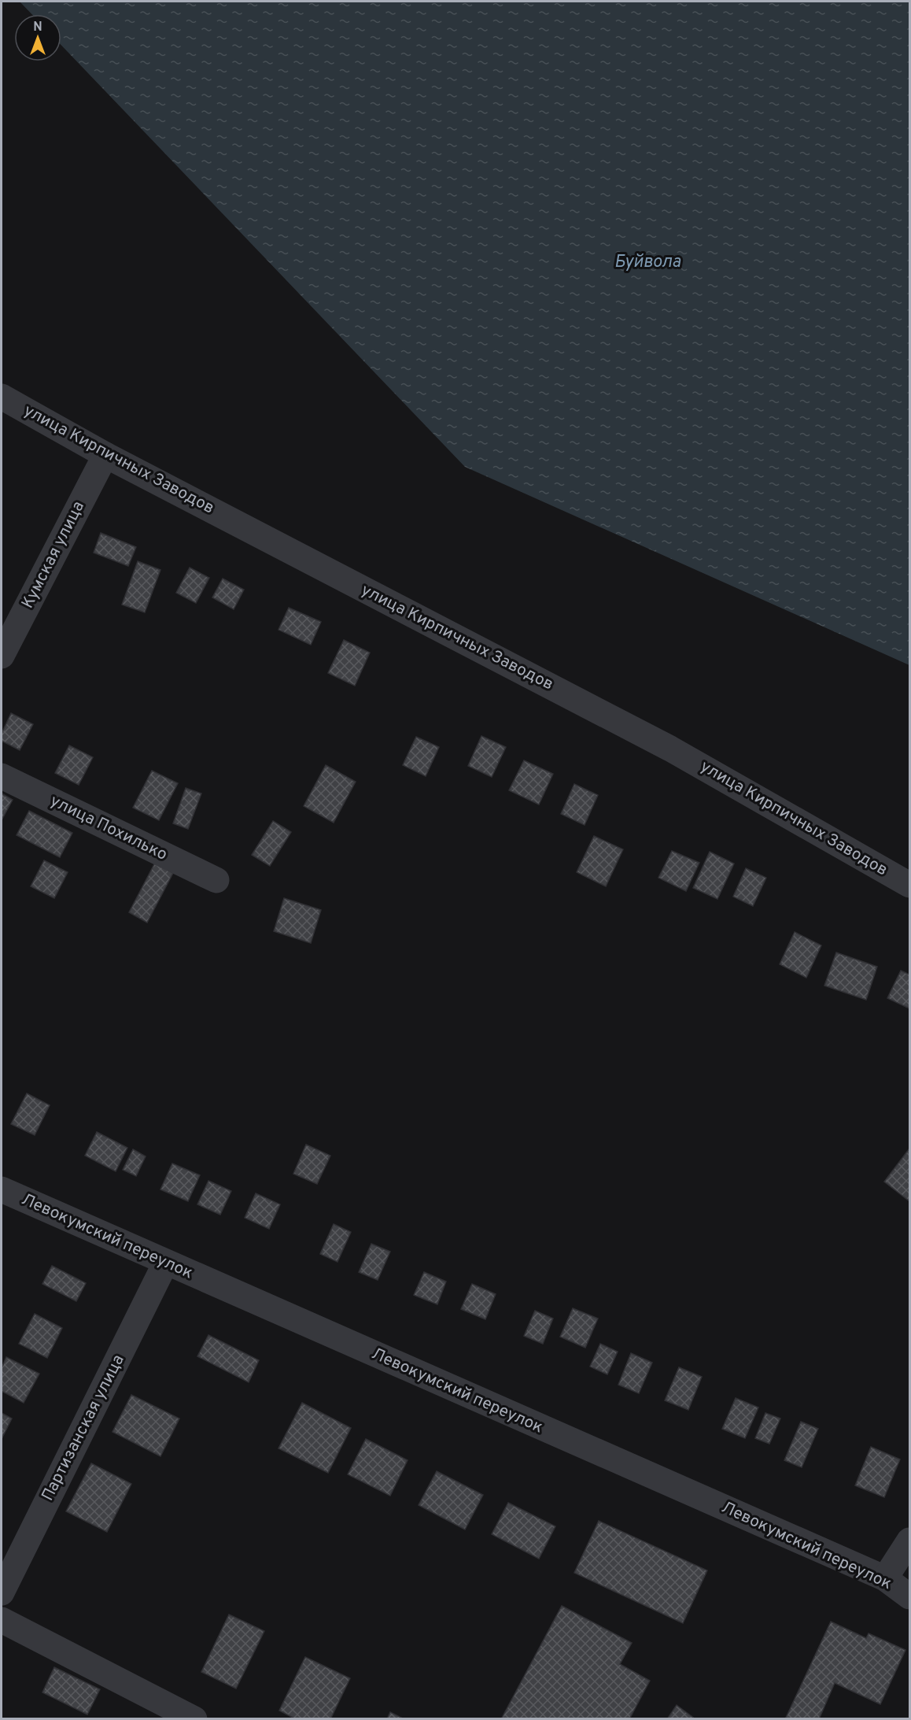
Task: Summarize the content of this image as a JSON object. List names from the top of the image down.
{
  "streets": {
    "street": [
      "улица Кирпичных Заводов",
      "Кумская улица",
      "улица Похилько",
      "Левокумский переулок",
      "Партизанская улица"
    ]
  },
  "crossings": [
    ["улица Кирпичных Заводов", "Кумская улица"],
    ["Левокумский переулок", "Партизанская улица"]
  ],
  "water": ["Буйвола"],
  "north": "top"
}
